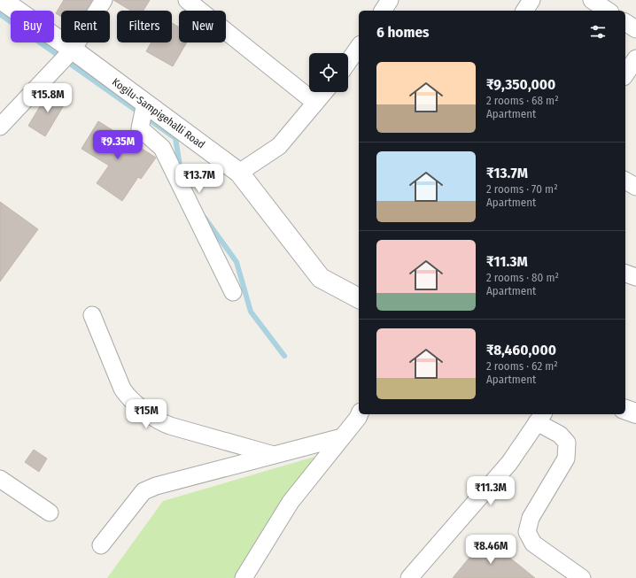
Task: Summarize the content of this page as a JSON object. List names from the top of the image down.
{
  "streets": {
    "street": ["Kogilu-Sampigehalli Road"]
  },
  "page": {
    "chip": [
      "Buy",
      "Rent",
      "Filters",
      "New"
    ],
    "heading": "6 homes",
    "list": [
      {
        "name": "₹9,350,000",
        "note": "2 rooms · 68 m² · Apartment"
      },
      {
        "name": "₹13.7M",
        "note": "2 rooms · 70 m² · Apartment"
      },
      {
        "name": "₹11.3M",
        "note": "2 rooms · 80 m² · Apartment"
      },
      {
        "name": "₹8,460,000",
        "note": "2 rooms · 62 m² · Apartment"
      }
    ],
    "price": [
      "₹15.8M",
      "₹9.35M",
      "₹13.7M",
      "₹15M",
      "₹11.3M",
      "₹8.46M"
    ]
  }
}
